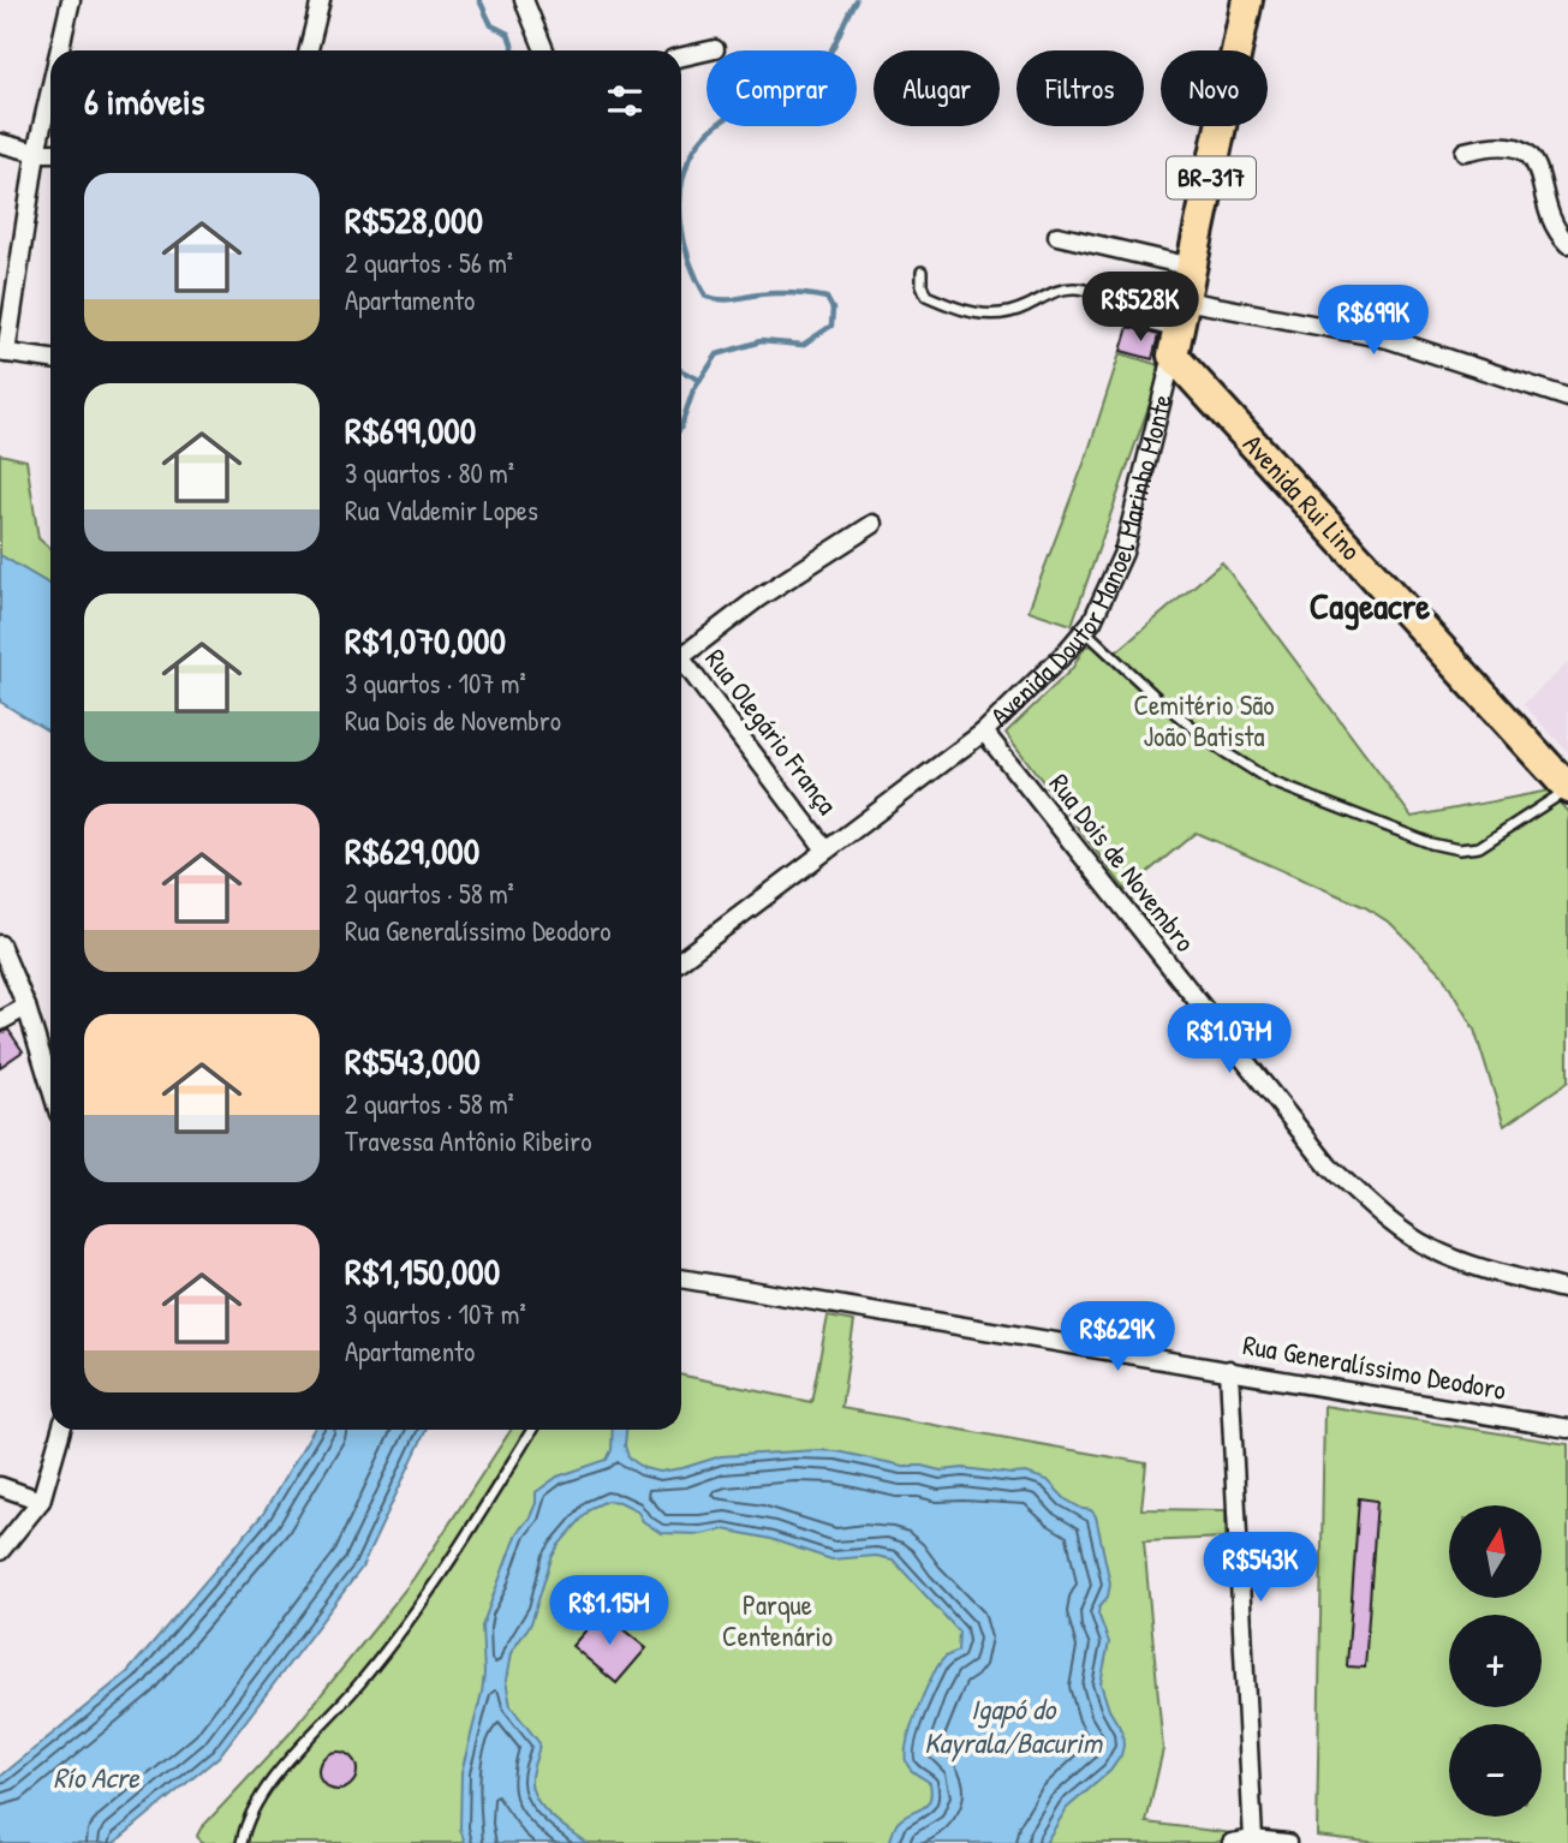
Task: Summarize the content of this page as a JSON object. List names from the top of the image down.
{
  "streets": {
    "highway": ["BR-317", "Avenida Rui Lino", "Avenida Doutor Manoel Marinho Monte"],
    "street": ["Rua Olegário França", "Rua Dois de Novembro", "Rua Generalíssimo Deodoro"]
  },
  "crossings": [
    ["Avenida Rui Lino", "Avenida Doutor Manoel Marinho Monte"],
    ["Avenida Doutor Manoel Marinho Monte", "Rua Olegário França"],
    ["Avenida Doutor Manoel Marinho Monte", "Rua Dois de Novembro"]
  ],
  "districts": ["Cageacre"],
  "water": ["Igapó do Kayrala/Bacurim", "Río Acre"],
  "parks": ["Cemitério São João Batista", "Parque Centenário"],
  "north": "top",
  "page": {
    "chip": [
      "Comprar",
      "Alugar",
      "Filtros",
      "Novo"
    ],
    "heading": "6 imóveis",
    "list": [
      {
        "name": "R$528,000",
        "note": "2 quartos · 56 m² · Apartamento"
      },
      {
        "name": "R$699,000",
        "note": "3 quartos · 80 m² · Rua Valdemir Lopes"
      },
      {
        "name": "R$1,070,000",
        "note": "3 quartos · 107 m² · Rua Dois de Novembro"
      },
      {
        "name": "R$629,000",
        "note": "2 quartos · 58 m² · Rua Generalíssimo Deodoro"
      },
      {
        "name": "R$543,000",
        "note": "2 quartos · 58 m² · Travessa Antônio Ribeiro"
      },
      {
        "name": "R$1,150,000",
        "note": "3 quartos · 107 m² · Apartamento"
      }
    ],
    "price": [
      "R$528K",
      "R$699K",
      "R$1.07M",
      "R$629K",
      "R$543K",
      "R$1.15M"
    ],
    "map_buttons": ["+", "−"]
  }
}
